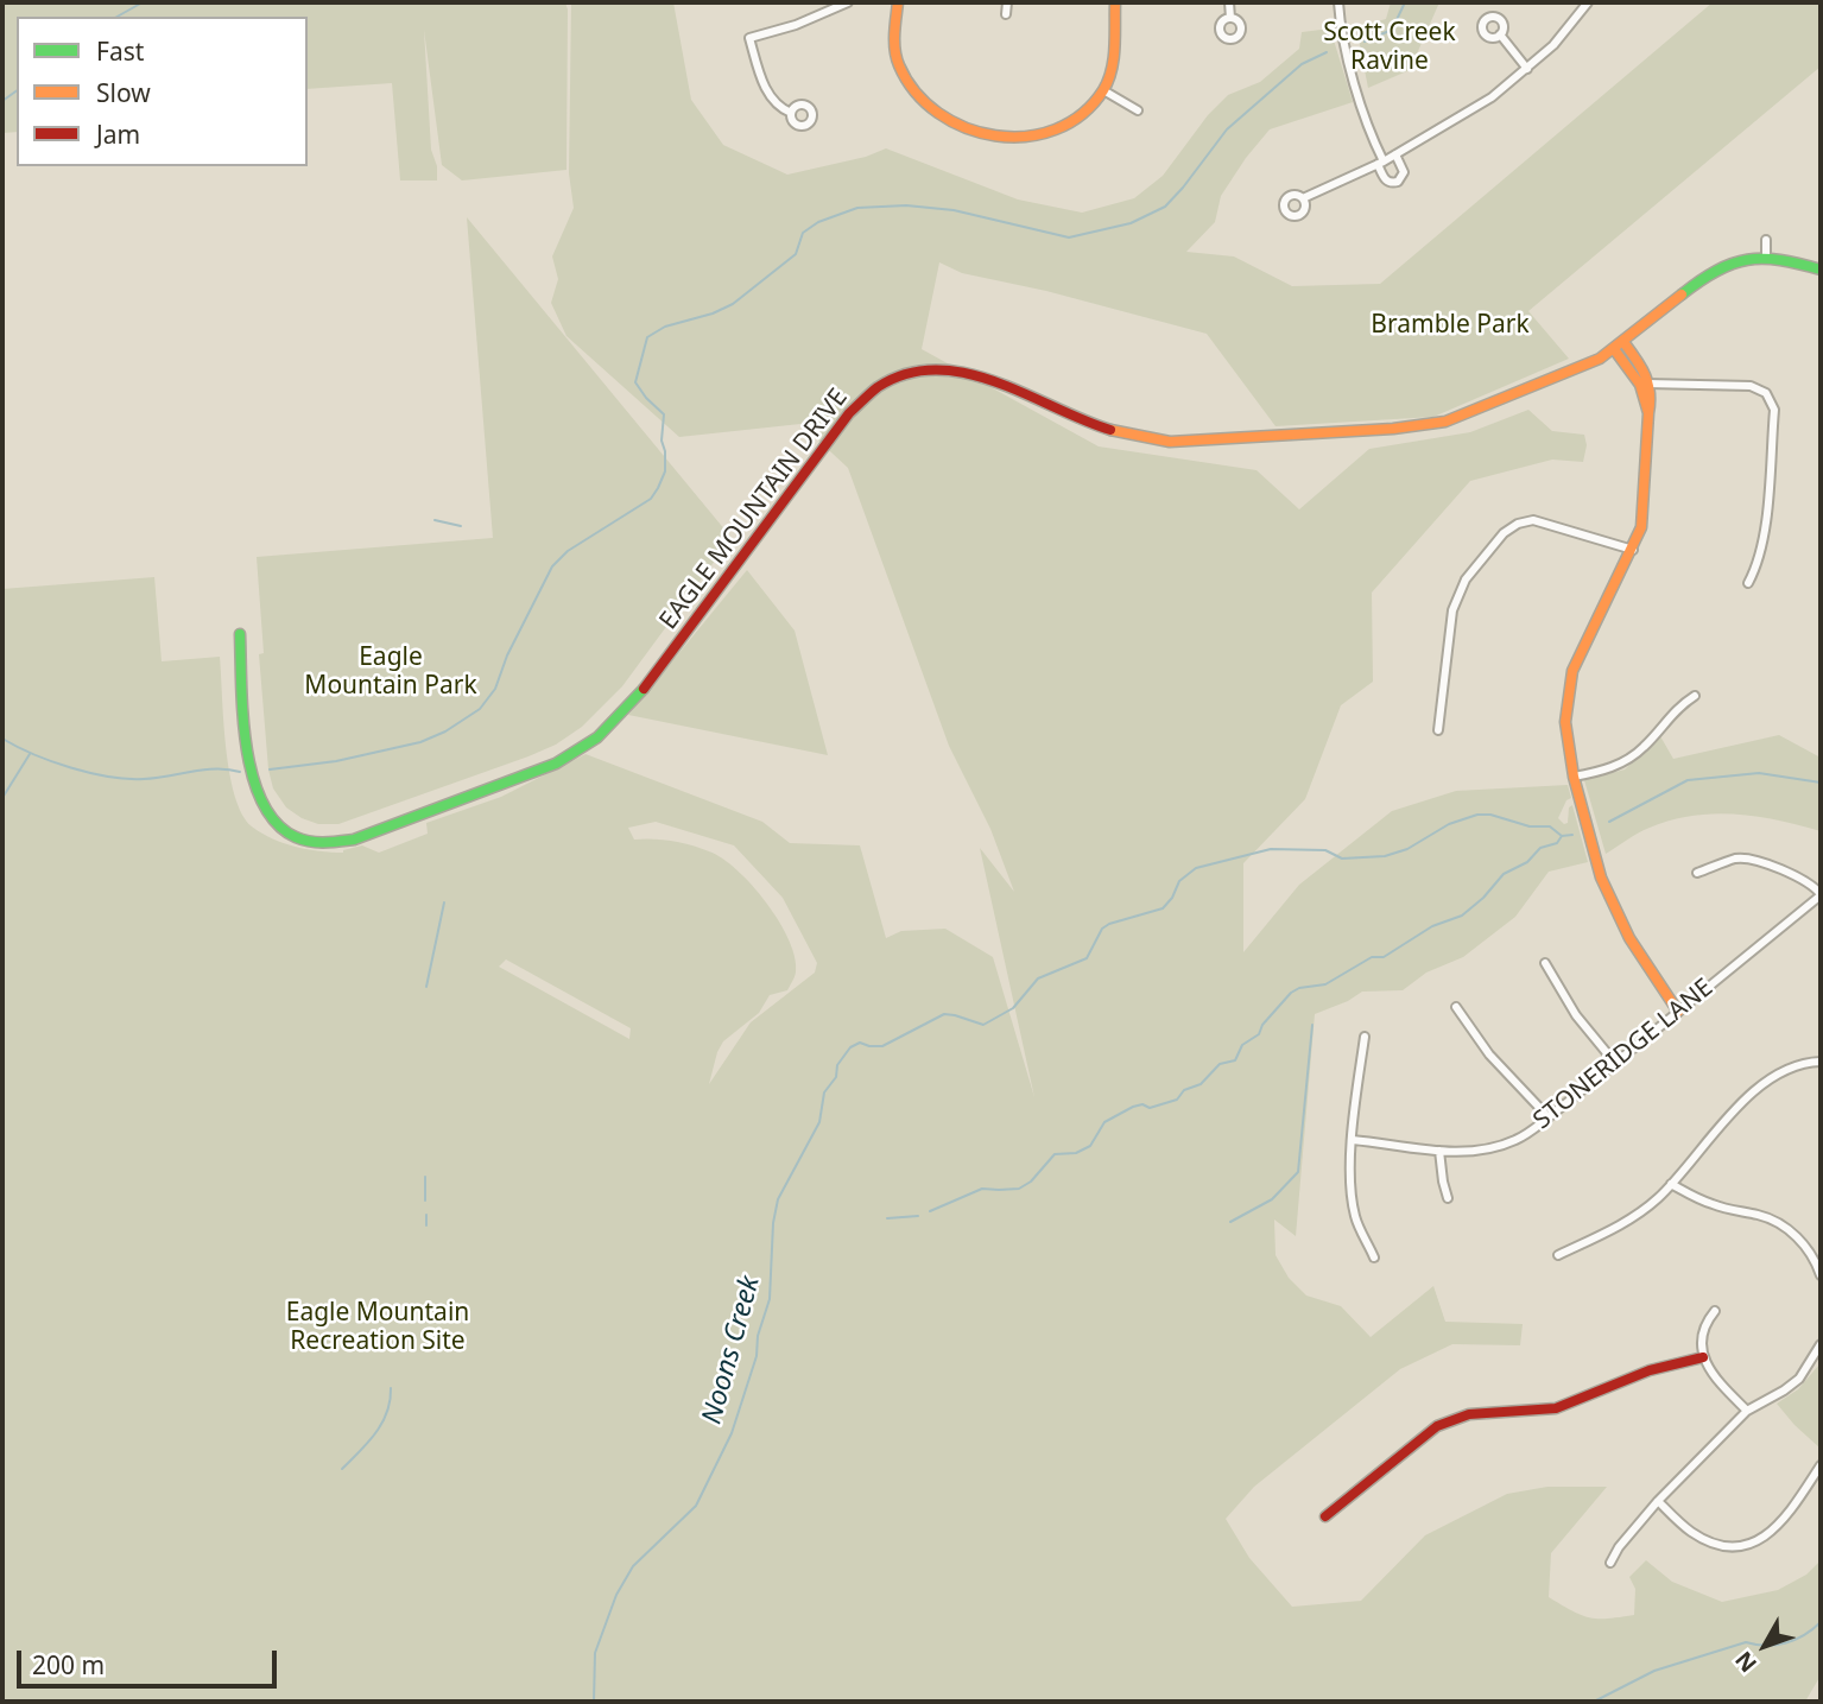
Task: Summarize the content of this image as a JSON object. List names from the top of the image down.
{
  "streets": {
    "street": ["EAGLE MOUNTAIN DRIVE", "STONERIDGE LANE"]
  },
  "water": ["Noons Creek"],
  "parks": [
    "Scott Creek Ravine",
    "Bramble Park",
    "Eagle Mountain Park",
    "Eagle Mountain Recreation Site"
  ],
  "legend": ["Fast", "Slow", "Jam"],
  "scale_bar": "200 m",
  "north": "bottom left"
}
